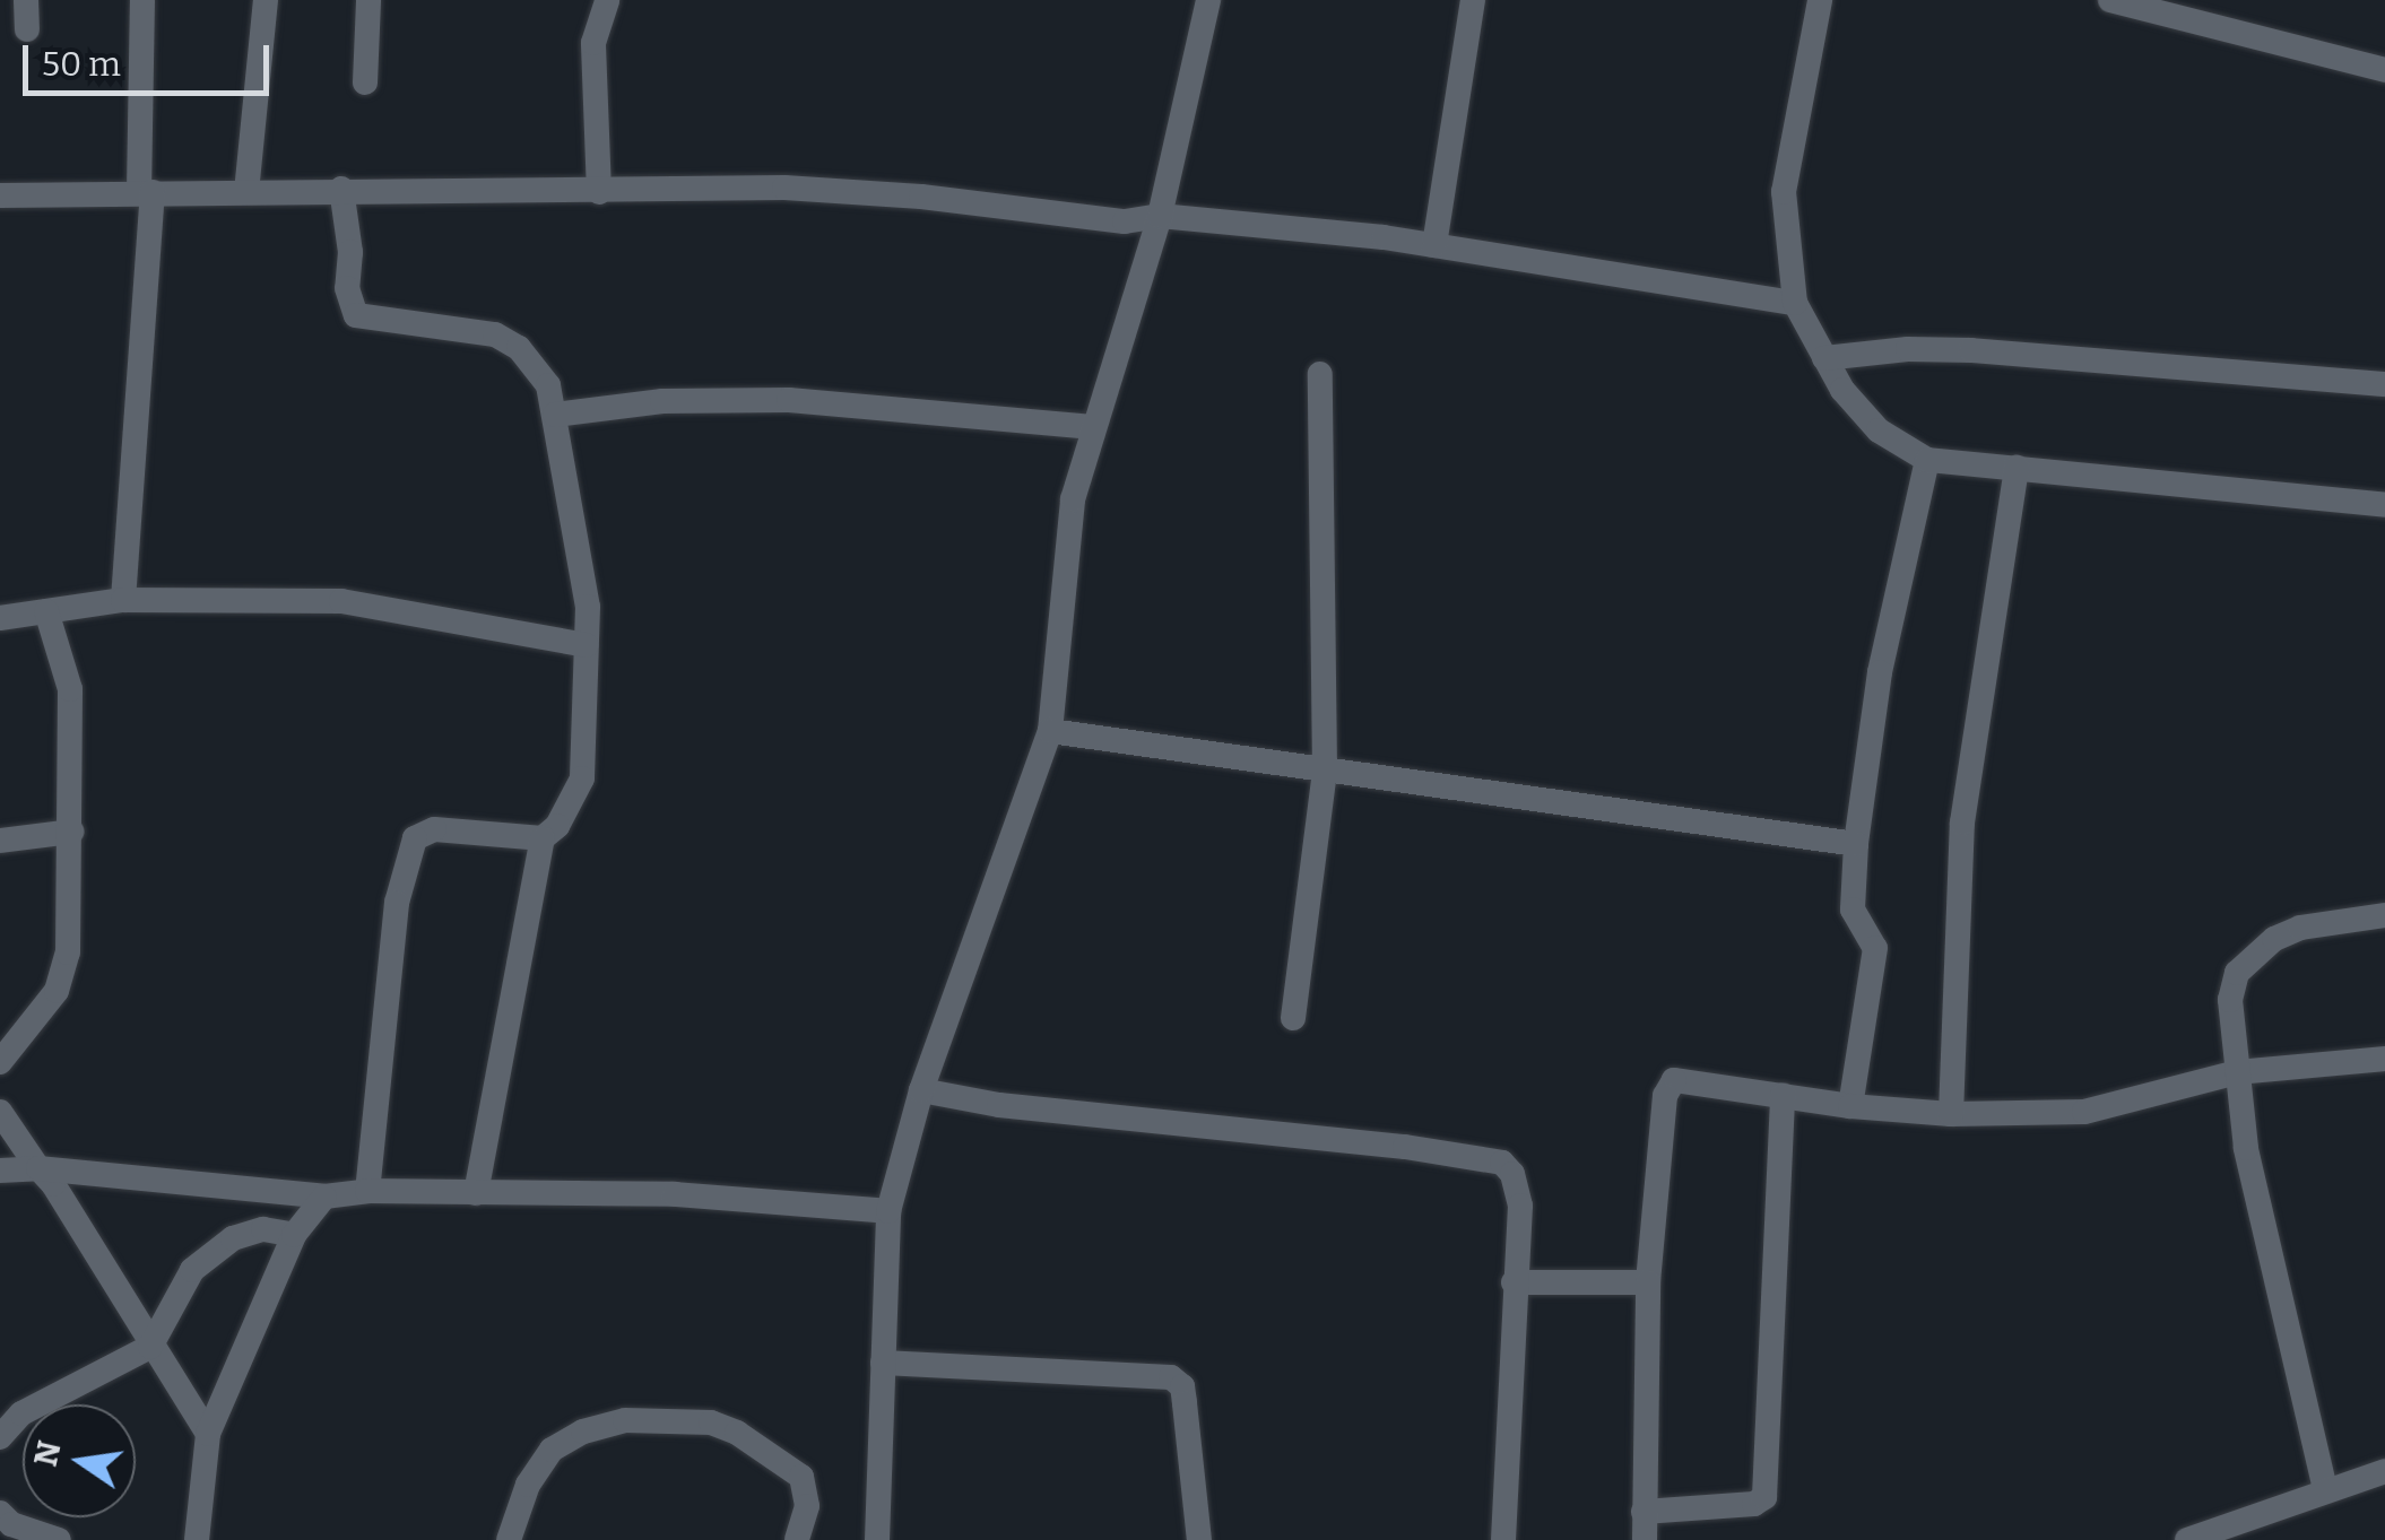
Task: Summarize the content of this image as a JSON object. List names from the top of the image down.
{
  "scale_bar": "50 m",
  "north": "left"
}
